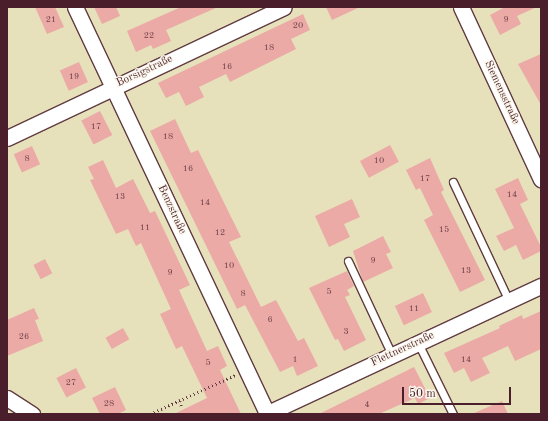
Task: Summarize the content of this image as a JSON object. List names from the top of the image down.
{
  "streets": {
    "street": [
      "Borsigstraße",
      "Siemensstraße",
      "Benzstraße",
      "Flettnerstraße"
    ]
  },
  "crossings": [
    ["Borsigstraße", "Benzstraße"],
    ["Benzstraße", "Flettnerstraße"]
  ],
  "house_numbers": [
    "21",
    "9",
    "20",
    "22",
    "18",
    "16",
    "19",
    "17",
    "18",
    "8",
    "10",
    "16",
    "17",
    "14",
    "13",
    "14",
    "11",
    "15",
    "12",
    "9",
    "10",
    "13",
    "9",
    "5",
    "8",
    "11",
    "6",
    "3",
    "26",
    "1",
    "14",
    "5",
    "27",
    "28",
    "4"
  ],
  "scale_bar": "50 m"
}
